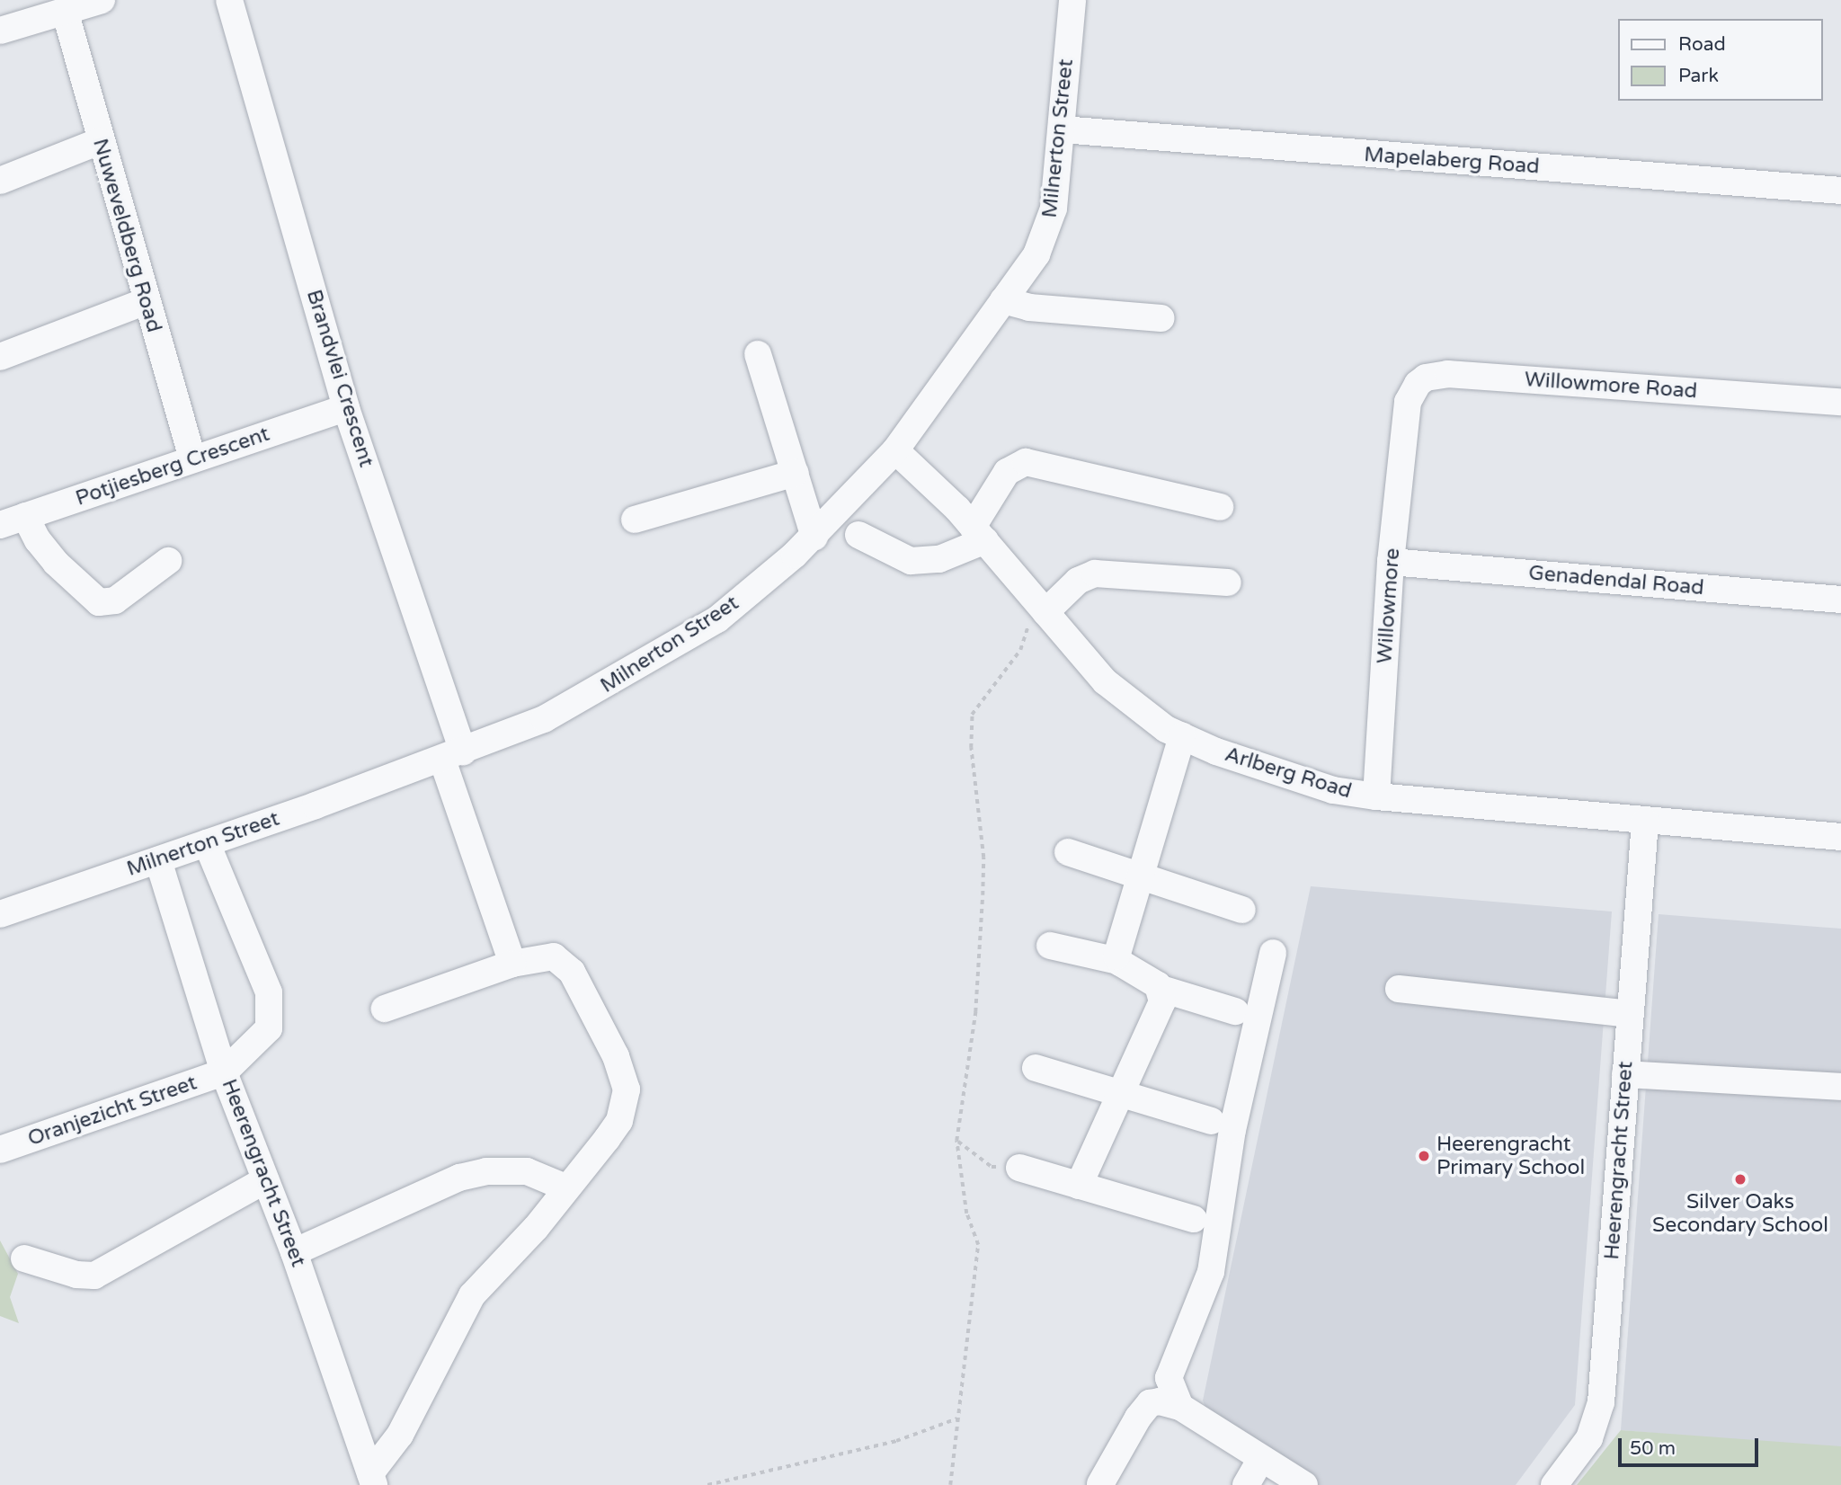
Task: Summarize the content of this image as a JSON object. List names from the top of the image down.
{
  "streets": {
    "street": [
      "Milnerton Street",
      "Mapelaberg Road",
      "Nuweveldberg Road",
      "Brandvlei Crescent",
      "Willowmore Road",
      "Potjiesberg Crescent",
      "Genadendal Road",
      "Willowmore",
      "Arlberg Road",
      "Oranjezicht Street",
      "Heerengracht Street"
    ]
  },
  "crossings": [
    ["Milnerton Street", "Mapelaberg Road"],
    ["Milnerton Street", "Brandvlei Crescent"],
    ["Milnerton Street", "Arlberg Road"],
    ["Milnerton Street", "Heerengracht Street"],
    ["Nuweveldberg Road", "Potjiesberg Crescent"],
    ["Brandvlei Crescent", "Potjiesberg Crescent"],
    ["Willowmore Road", "Willowmore"],
    ["Genadendal Road", "Willowmore"],
    ["Willowmore", "Arlberg Road"],
    ["Arlberg Road", "Heerengracht Street"],
    ["Oranjezicht Street", "Heerengracht Street"]
  ],
  "places": ["Heerengracht Primary School", "Silver Oaks Secondary School"],
  "legend": ["Road", "Park"],
  "scale_bar": "50 m"
}
